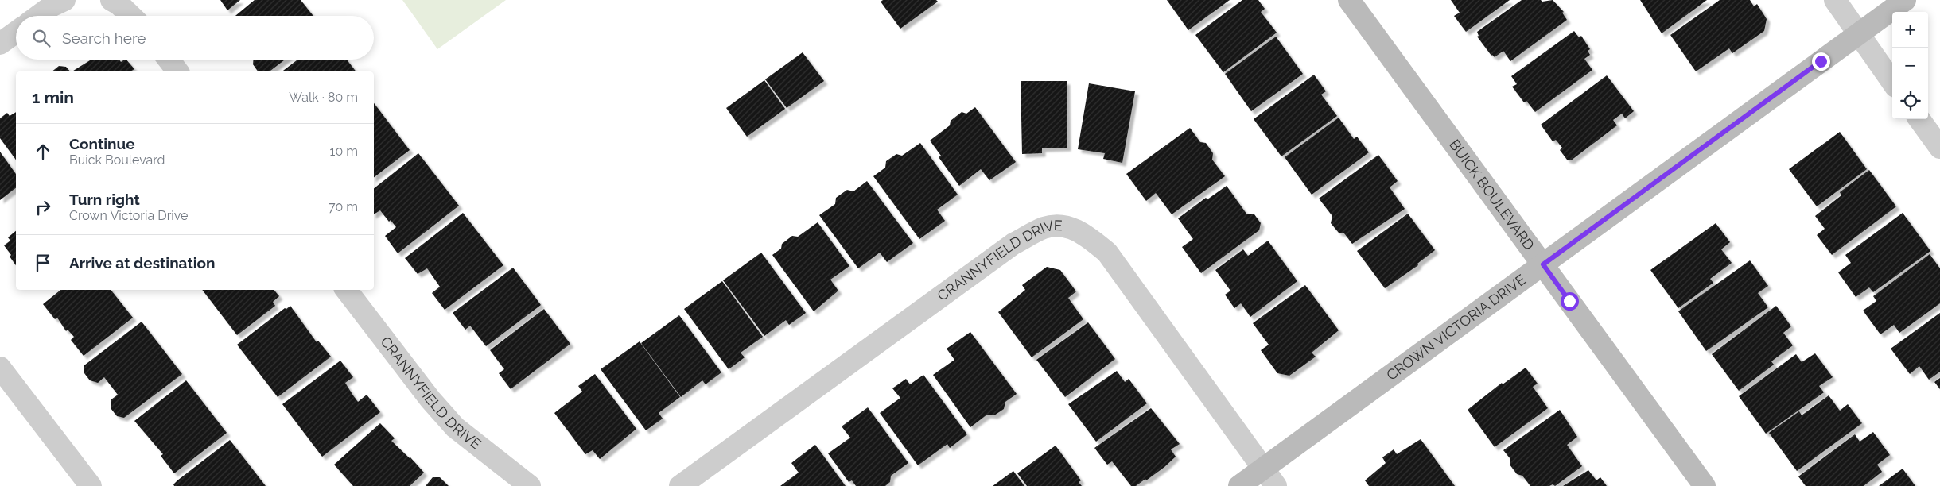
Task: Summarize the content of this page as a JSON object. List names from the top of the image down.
{
  "streets": {
    "street": ["BUICK BOULEVARD", "CRANNYFIELD DRIVE", "CROWN VICTORIA DRIVE"]
  },
  "crossings": [
    ["BUICK BOULEVARD", "CROWN VICTORIA DRIVE"],
    ["CRANNYFIELD DRIVE", "CROWN VICTORIA DRIVE"]
  ],
  "page": {
    "map_buttons": ["+", "−"],
    "search": "Search here",
    "heading": ["1 min", "Walk · 80 m"],
    "list": [
      ["Continue", "Buick Boulevard", "10 m"],
      ["Turn right", "Crown Victoria Drive", "70 m"],
      "Arrive at destination"
    ]
  }
}
